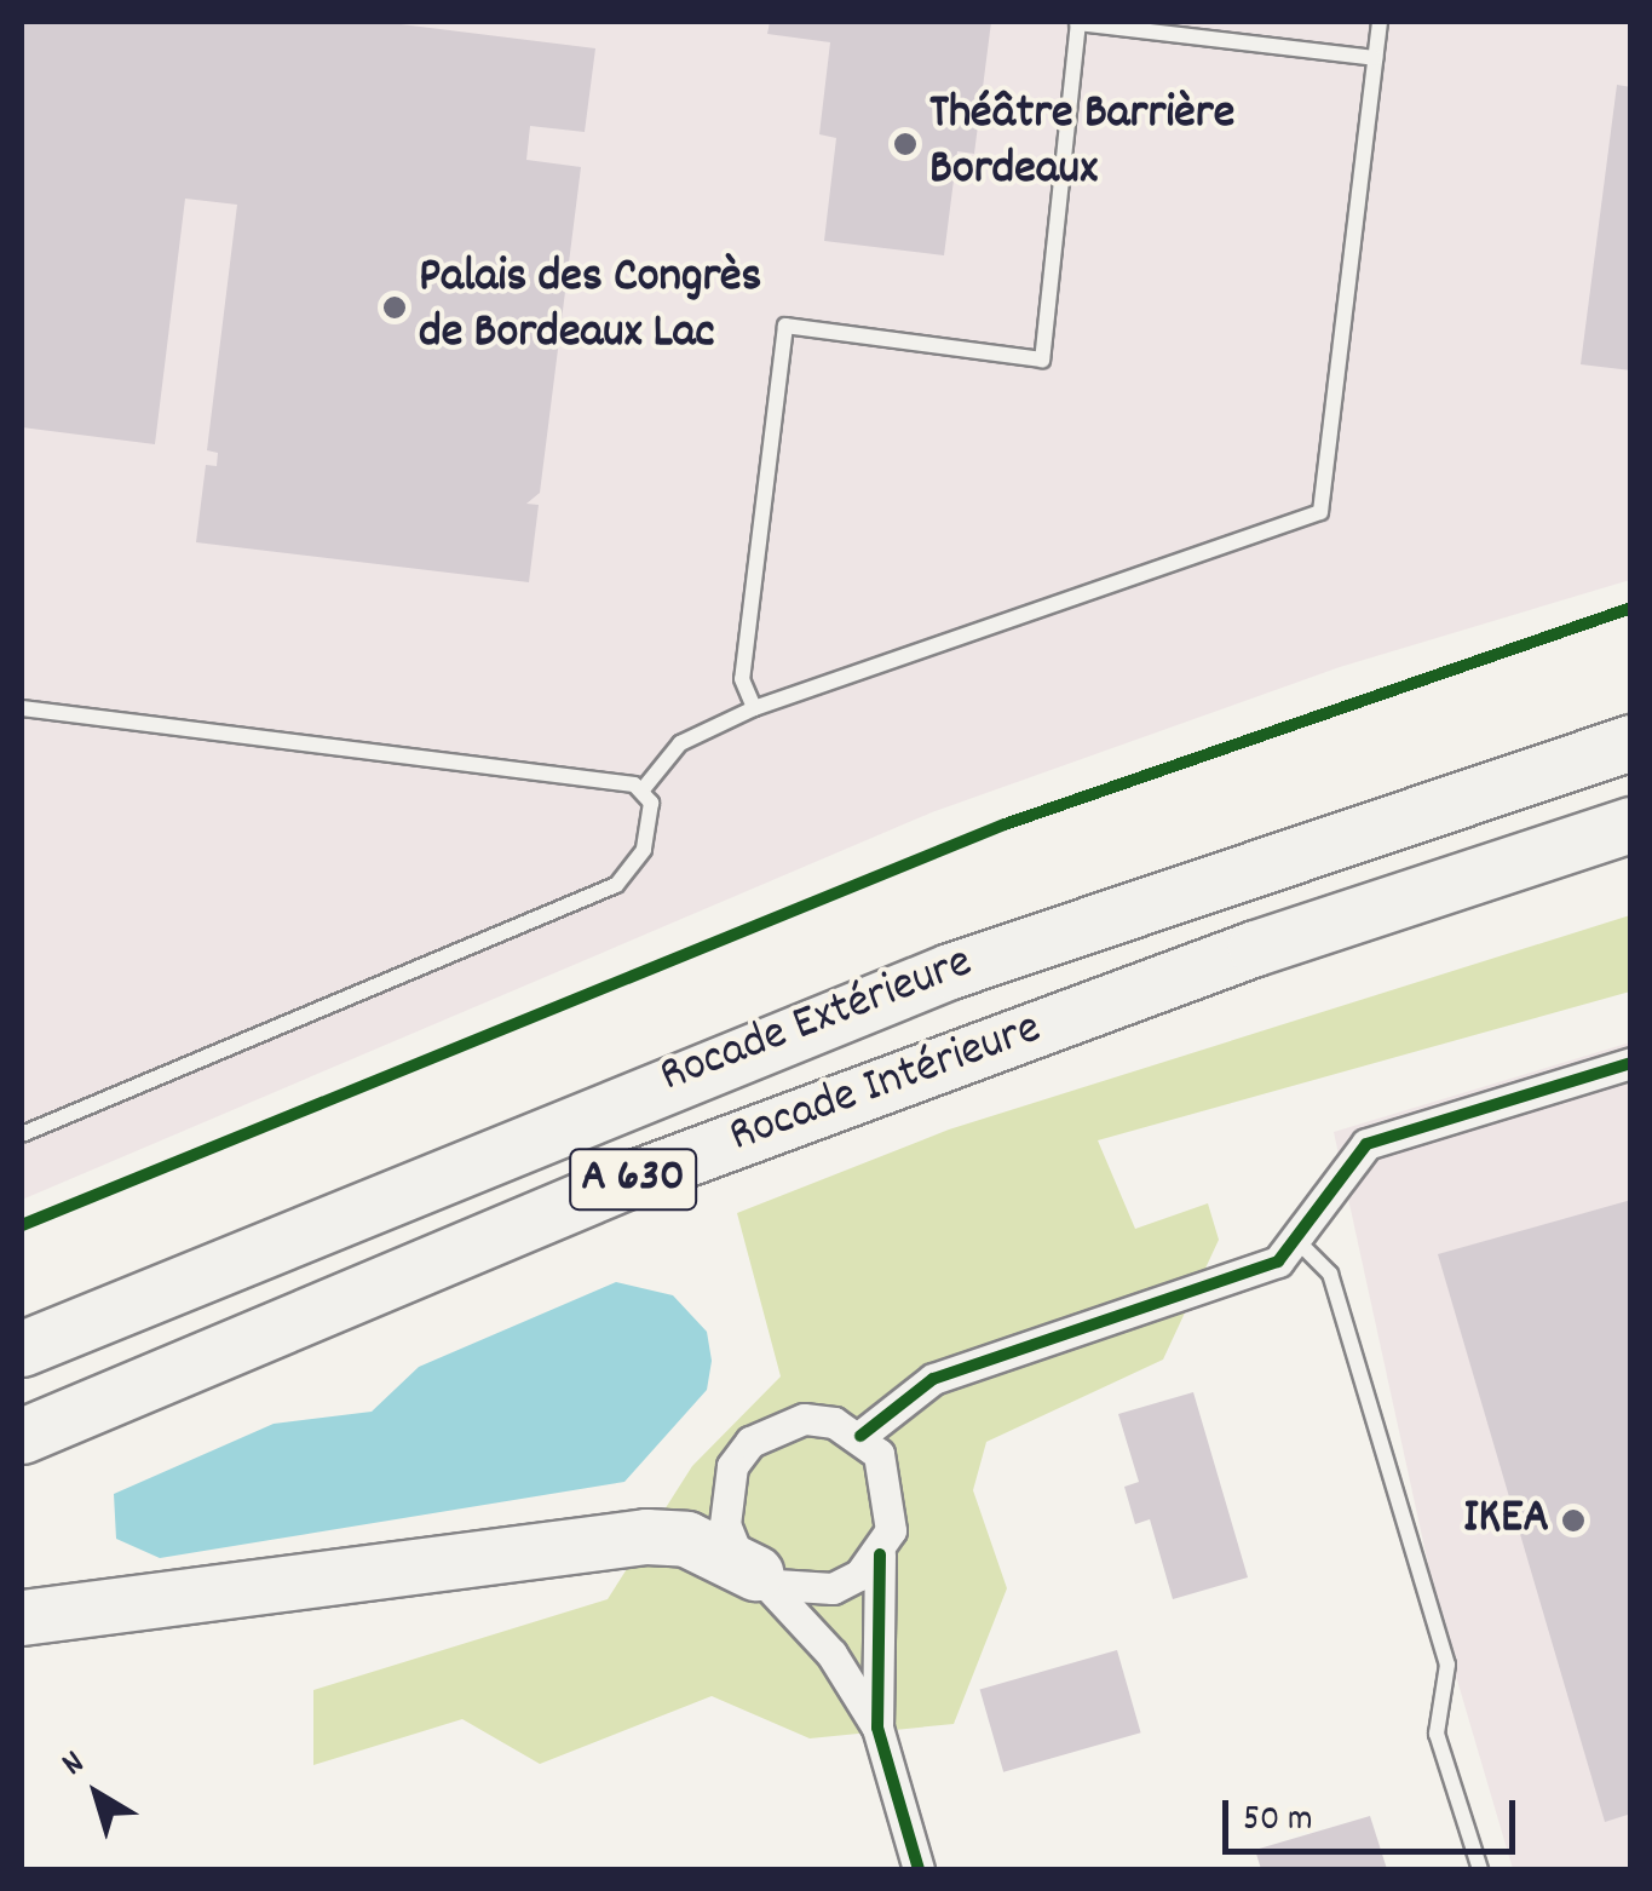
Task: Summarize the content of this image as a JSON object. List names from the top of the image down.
{
  "streets": {
    "highway": ["Rocade Extérieure", "Rocade Intérieure", "A 630"]
  },
  "places": ["Théâtre Barrière Bordeaux", "Palais des Congrès de Bordeaux Lac", "IKEA"],
  "scale_bar": "50 m",
  "north": "top left"
}
